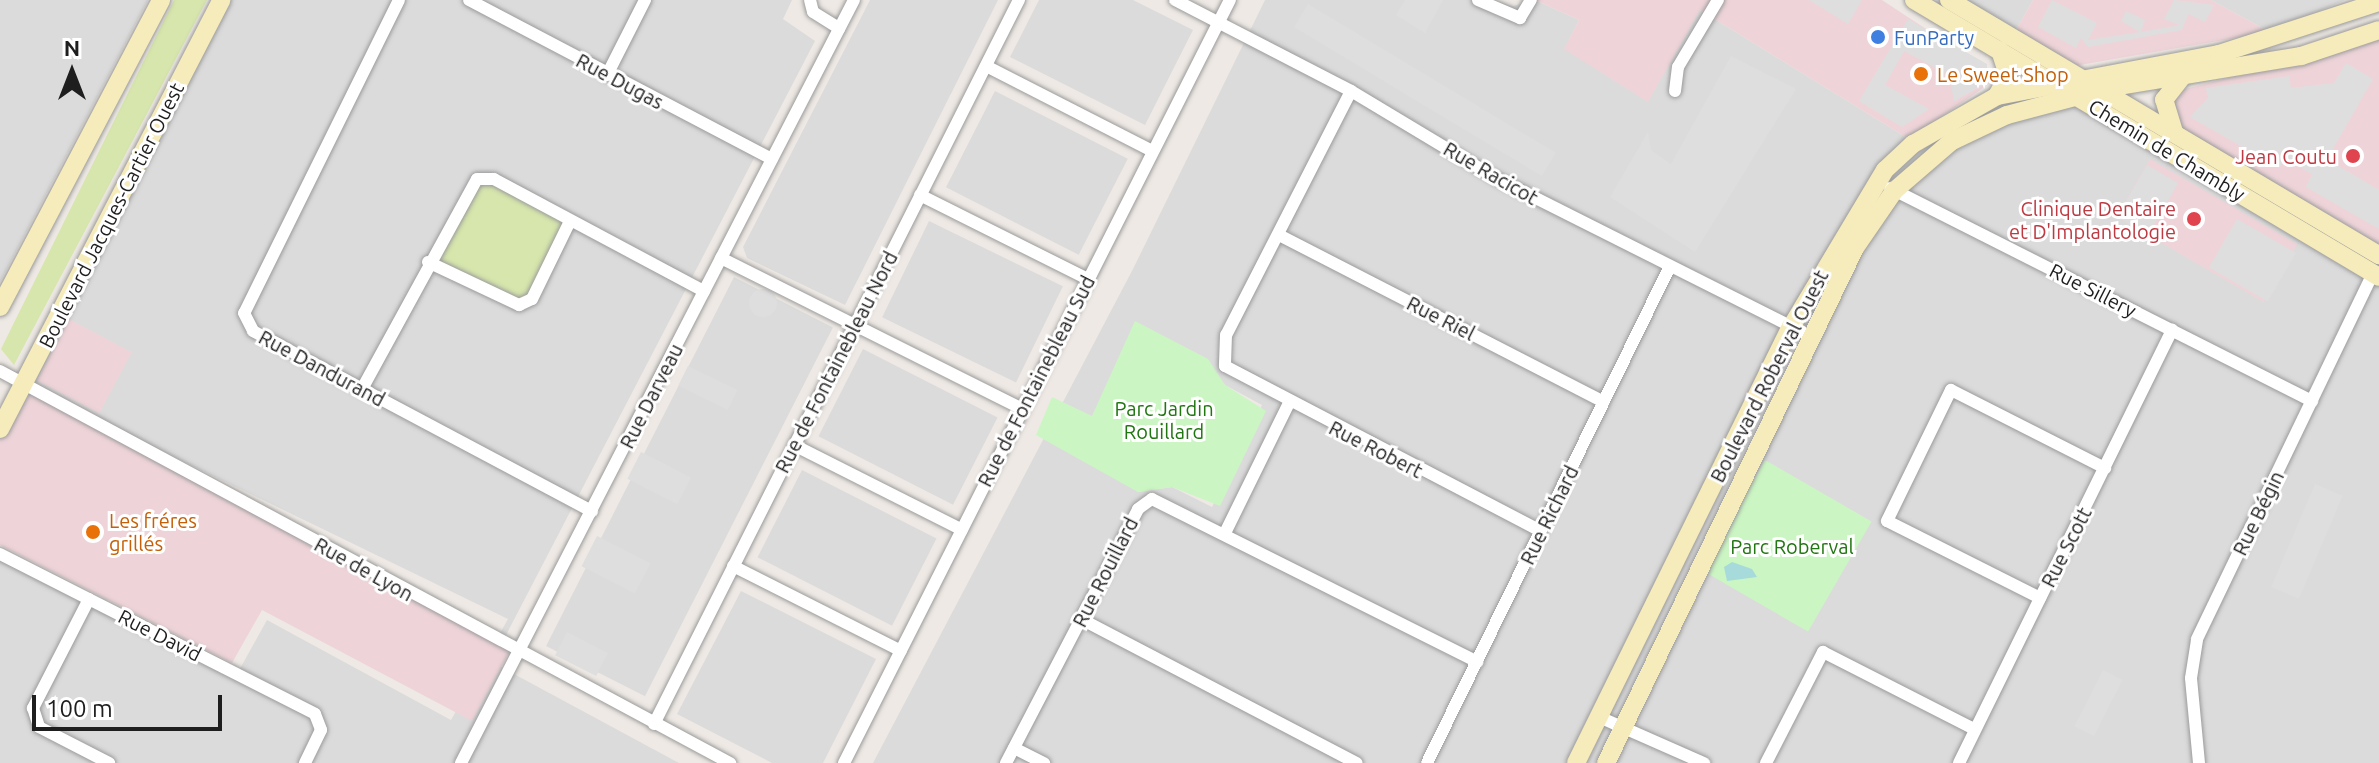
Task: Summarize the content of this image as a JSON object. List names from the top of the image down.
{
  "streets": {
    "street": [
      "Rue Dugas",
      "Chemin de Chambly",
      "Rue Racicot",
      "Boulevard Jacques-Cartier Ouest",
      "Rue Sillery",
      "Rue Riel",
      "Rue de Fontainebleau Nord",
      "Rue Dandurand",
      "Boulevard Roberval Ouest",
      "Rue de Fontainebleau Sud",
      "Rue Darveau",
      "Rue Robert",
      "Rue Bégin",
      "Rue Richard",
      "Rue Scott",
      "Rue de Lyon",
      "Rue Rouillard",
      "Rue David"
    ]
  },
  "crossings": [
    ["Rue Dugas", "Rue Darveau"],
    ["Chemin de Chambly", "Boulevard Roberval Ouest"],
    ["Chemin de Chambly", "Rue Bégin"],
    ["Rue Racicot", "Boulevard Roberval Ouest"],
    ["Rue Racicot", "Rue de Fontainebleau Sud"],
    ["Rue Racicot", "Rue Richard"],
    ["Boulevard Jacques-Cartier Ouest", "Rue de Lyon"],
    ["Rue Sillery", "Boulevard Roberval Ouest"],
    ["Rue Sillery", "Rue Bégin"],
    ["Rue Sillery", "Rue Scott"],
    ["Rue Riel", "Rue Robert"],
    ["Rue Riel", "Rue Richard"],
    ["Rue de Fontainebleau Nord", "Rue de Lyon"],
    ["Rue Dandurand", "Rue Darveau"],
    ["Rue Darveau", "Rue de Lyon"],
    ["Rue Robert", "Rue Richard"]
  ],
  "parks": ["Parc Jardin Rouillard", "Parc Roberval"],
  "places": [
    "FunParty",
    "Le Sweet Shop",
    "Jean Coutu",
    "Clinique Dentaire et D'Implantologie",
    "Les fréres grillés"
  ],
  "scale_bar": "100 m",
  "north": "top"
}
